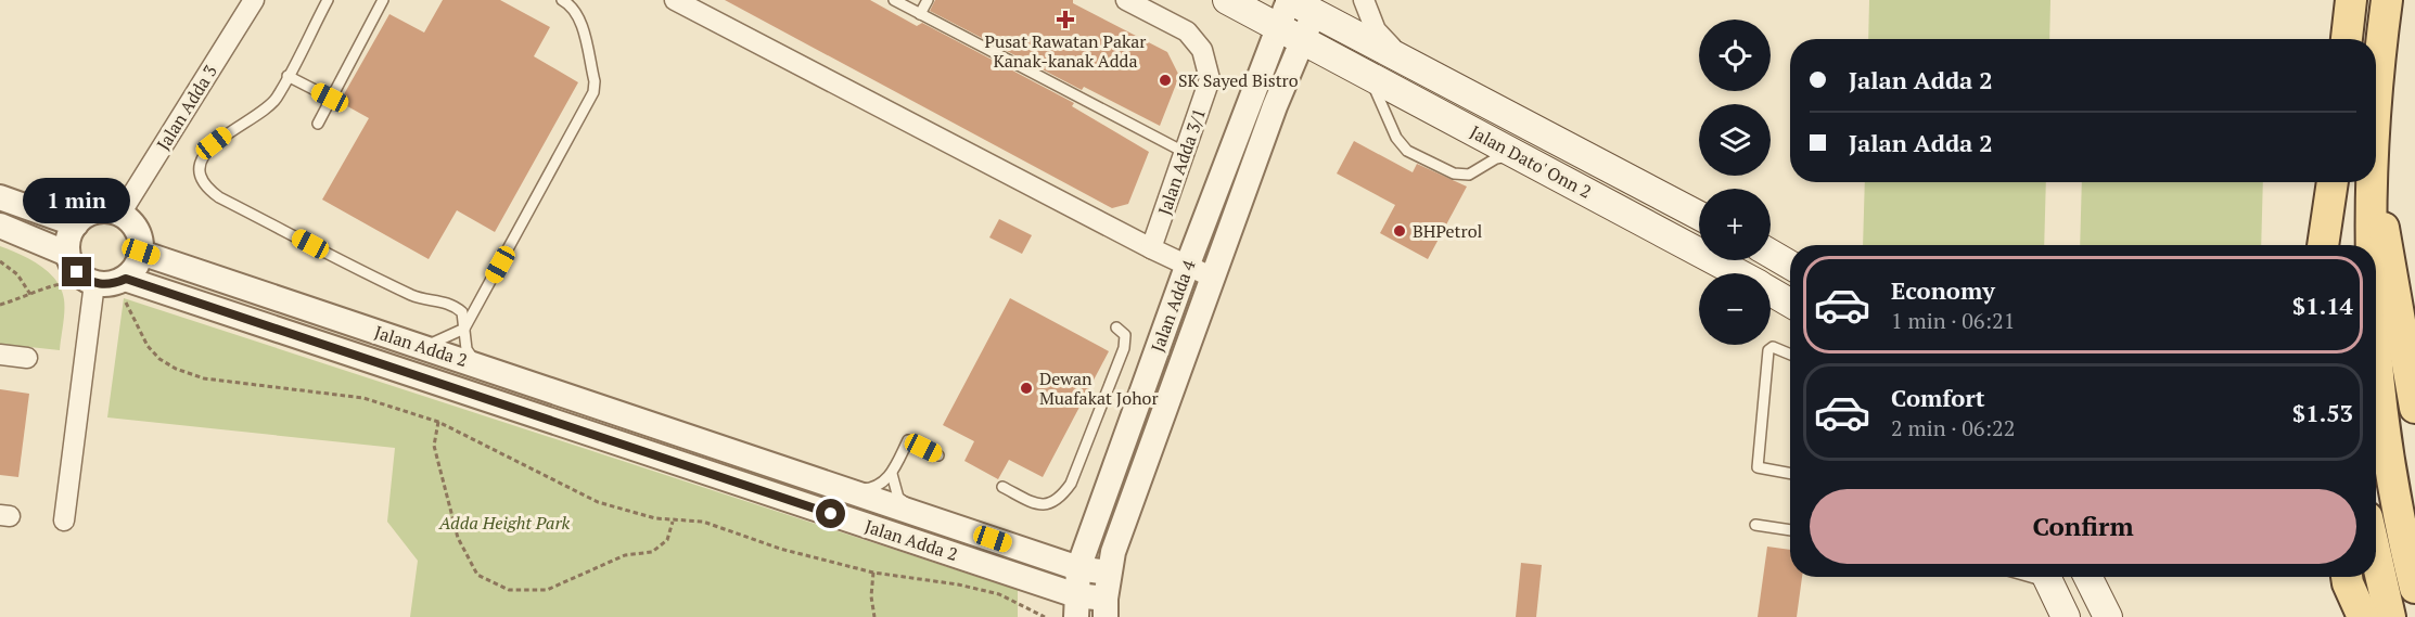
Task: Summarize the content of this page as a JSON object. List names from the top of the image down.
{
  "streets": {
    "main road": ["Jalan Dato' Onn 2"],
    "street": [
      "Jalan Adda 3",
      "Jalan Adda 3/1",
      "Jalan Adda 4",
      "Jalan Adda 2"
    ]
  },
  "crossings": [
    ["Jalan Adda 3", "Jalan Adda 2"],
    ["Jalan Dato' Onn 2", "Jalan Adda 4"],
    ["Jalan Adda 4", "Jalan Adda 2"]
  ],
  "parks": ["Adda Height Park"],
  "places": {
    "health": ["Pusat Rawatan Pakar Kanak-kanak Adda"],
    "other": ["SK Sayed Bistro", "BHPetrol", "Dewan Muafakat Johor"]
  },
  "page": {
    "map_buttons": ["+", "−"],
    "banner": ["Jalan Adda 2", "Jalan Adda 2"],
    "bubble": "1 min",
    "list": [
      {
        "name": "Economy",
        "note": "1 min · 06:21",
        "value": "$1.14"
      },
      {
        "name": "Comfort",
        "note": "2 min · 06:22",
        "value": "$1.53"
      }
    ],
    "buttons": "Confirm"
  }
}
